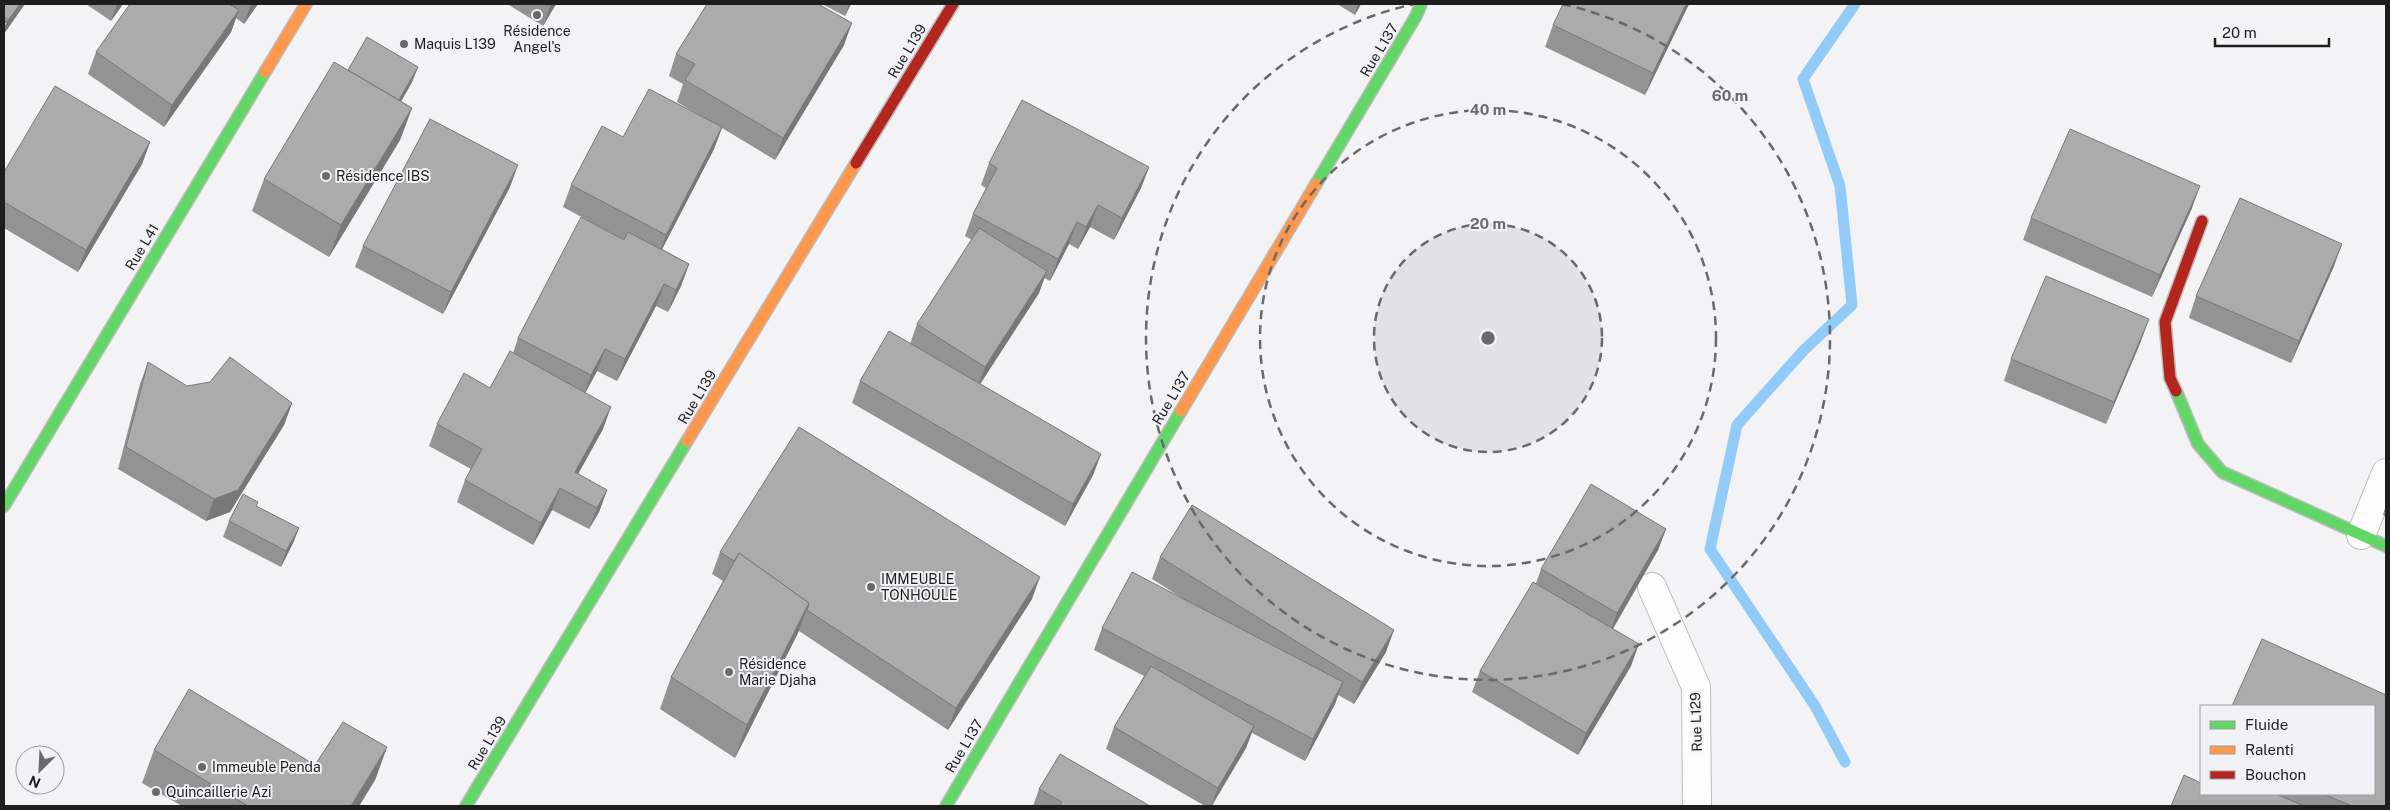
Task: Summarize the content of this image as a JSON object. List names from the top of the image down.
{
  "streets": {
    "street": [
      "Rue L137",
      "Rue L139",
      "Rue L41",
      "Rue L129"
    ]
  },
  "places": [
    "Résidence Angel's",
    "Maquis L139",
    "Résidence IBS",
    "IMMEUBLE TONHOULE",
    "Résidence Marie Djaha",
    "Immeuble Penda",
    "Quincaillerie Azi"
  ],
  "legend": ["Fluide", "Ralenti", "Bouchon"],
  "scale_bar": "20 m",
  "north": "bottom left",
  "rings": ["60 m", "40 m", "20 m"]
}
